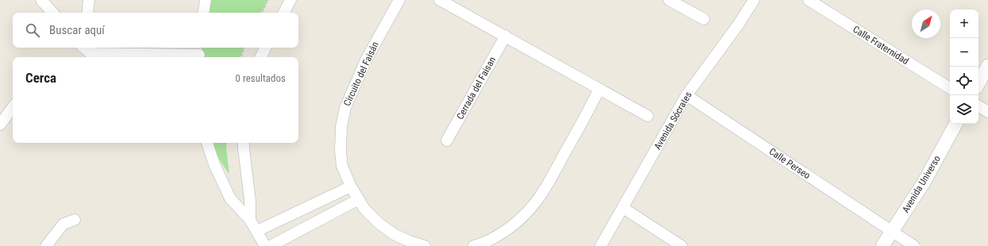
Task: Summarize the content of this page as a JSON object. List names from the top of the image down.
{
  "streets": {
    "street": [
      "Calle Fraternidad",
      "Circuito del Faisán",
      "Cerrada del Faisan",
      "Avenida Sócrates",
      "Calle Perseo",
      "Avenida Universo"
    ]
  },
  "crossings": [
    ["Avenida Sócrates", "Calle Perseo"],
    ["Calle Perseo", "Avenida Universo"]
  ],
  "north": "top right",
  "page": {
    "map_buttons": ["+", "−"],
    "search": "Buscar aquí",
    "heading": ["Cerca", "0 resultados"]
  }
}
